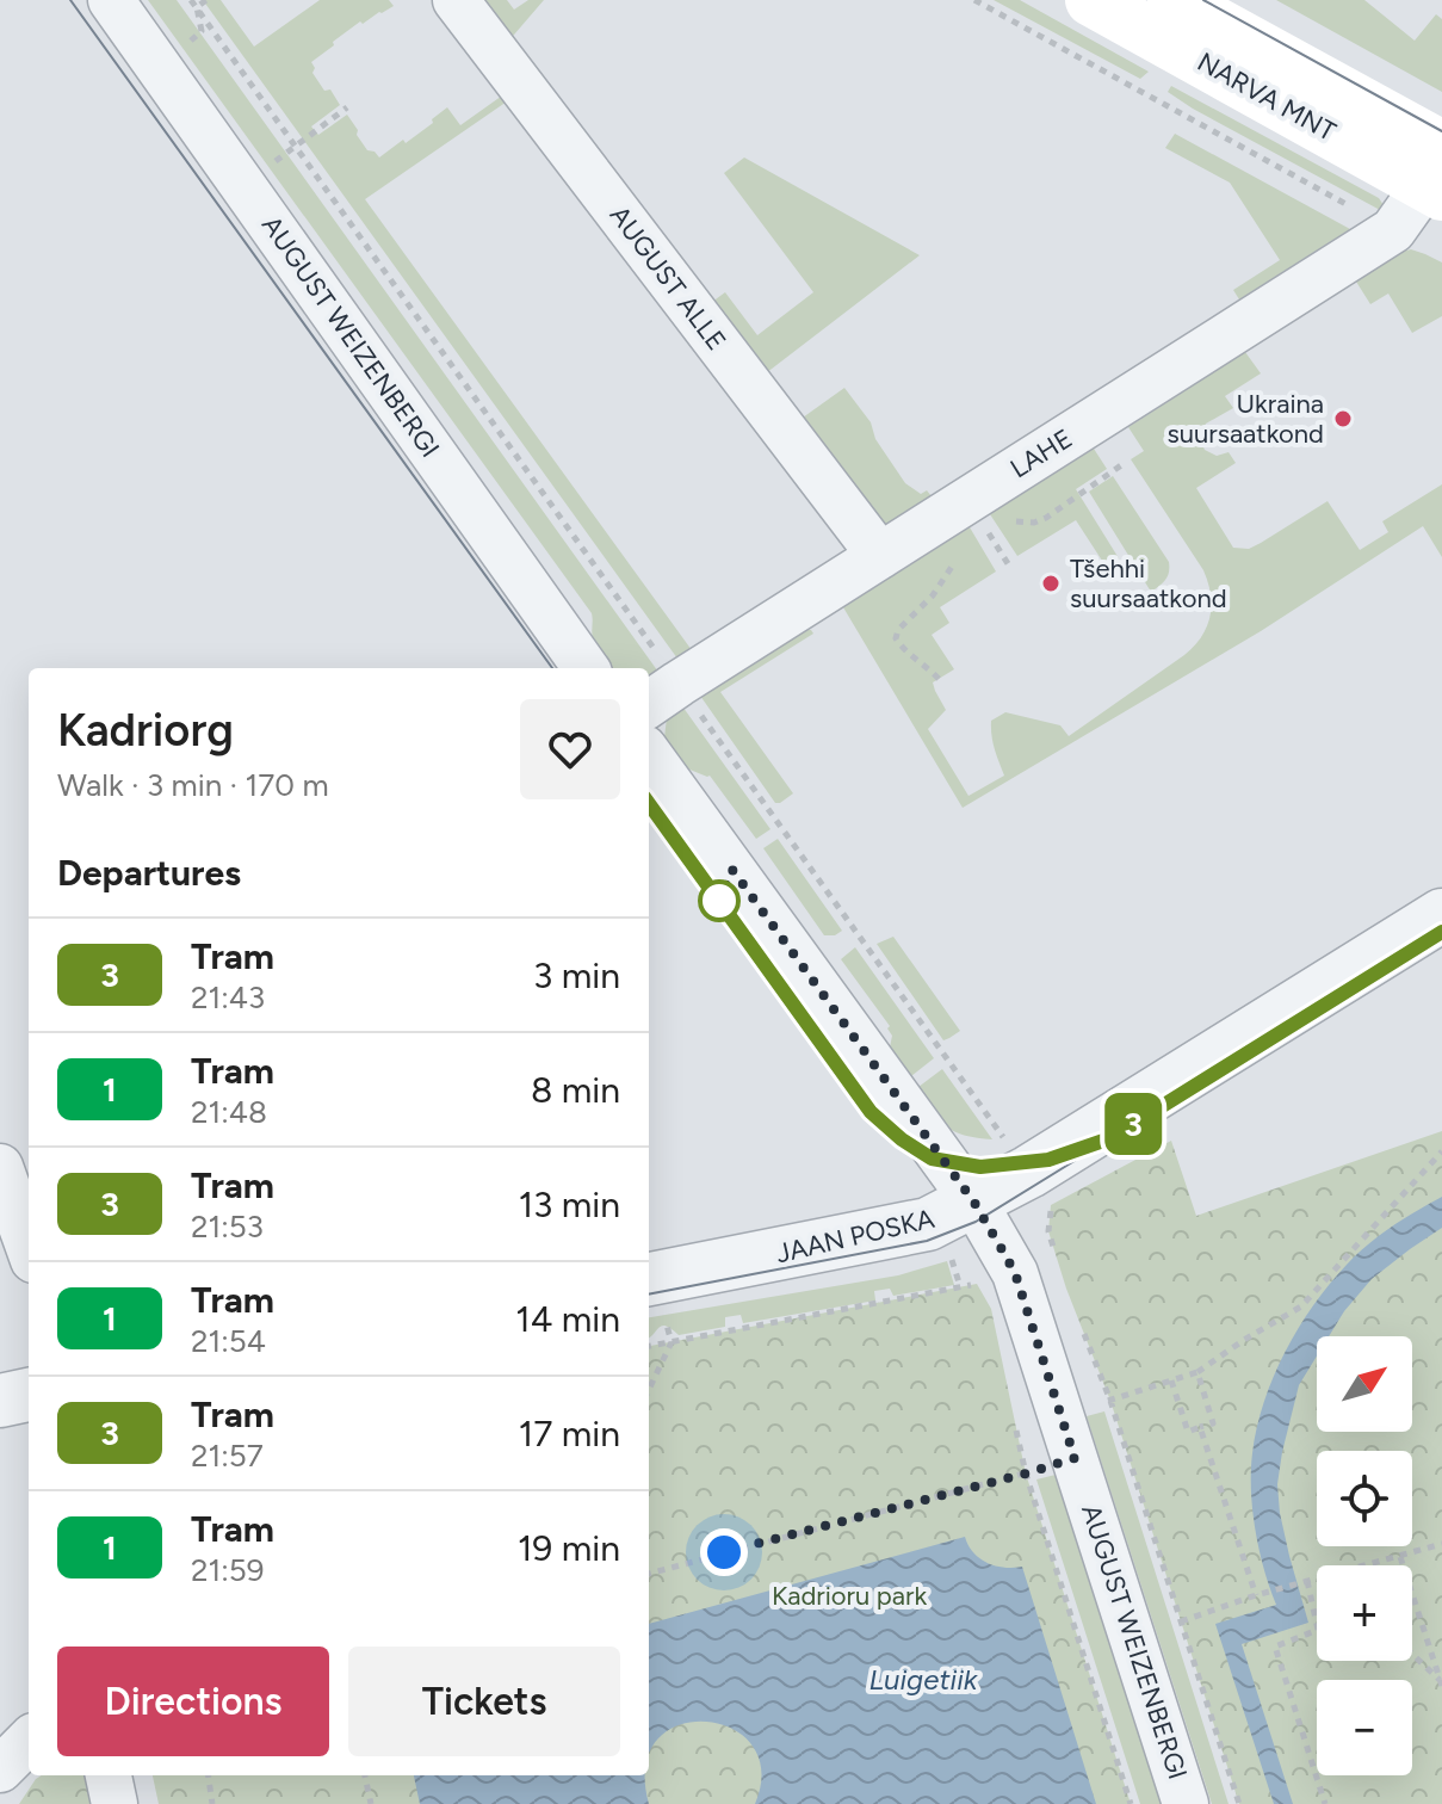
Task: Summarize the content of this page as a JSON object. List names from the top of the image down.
{
  "streets": {
    "main road": ["NARVA MNT"],
    "street": [
      "AUGUST ALLE",
      "AUGUST WEIZENBERGI",
      "LAHE",
      "JAAN POSKA"
    ]
  },
  "crossings": [
    ["NARVA MNT", "LAHE"],
    ["AUGUST ALLE", "LAHE"],
    ["AUGUST WEIZENBERGI", "JAAN POSKA"]
  ],
  "water": ["Luigetiik"],
  "parks": ["Kadrioru park"],
  "places": ["Ukraina suursaatkond", "Tšehhi suursaatkond"],
  "lines": ["tram line 3"],
  "north": "top right",
  "page": {
    "on_map": "3",
    "heading": [
      ["Kadriorg", "Walk · 3 min · 170 m"],
      "Departures"
    ],
    "list": [
      {
        "mark": "3",
        "name": "Tram",
        "note": "21:43",
        "value": "3 min"
      },
      {
        "mark": "1",
        "name": "Tram",
        "note": "21:48",
        "value": "8 min"
      },
      {
        "mark": "3",
        "name": "Tram",
        "note": "21:53",
        "value": "13 min"
      },
      {
        "mark": "1",
        "name": "Tram",
        "note": "21:54",
        "value": "14 min"
      },
      {
        "mark": "3",
        "name": "Tram",
        "note": "21:57",
        "value": "17 min"
      },
      {
        "mark": "1",
        "name": "Tram",
        "note": "21:59",
        "value": "19 min"
      }
    ],
    "map_buttons": ["+", "−"],
    "buttons": ["Directions", "Tickets"]
  }
}
